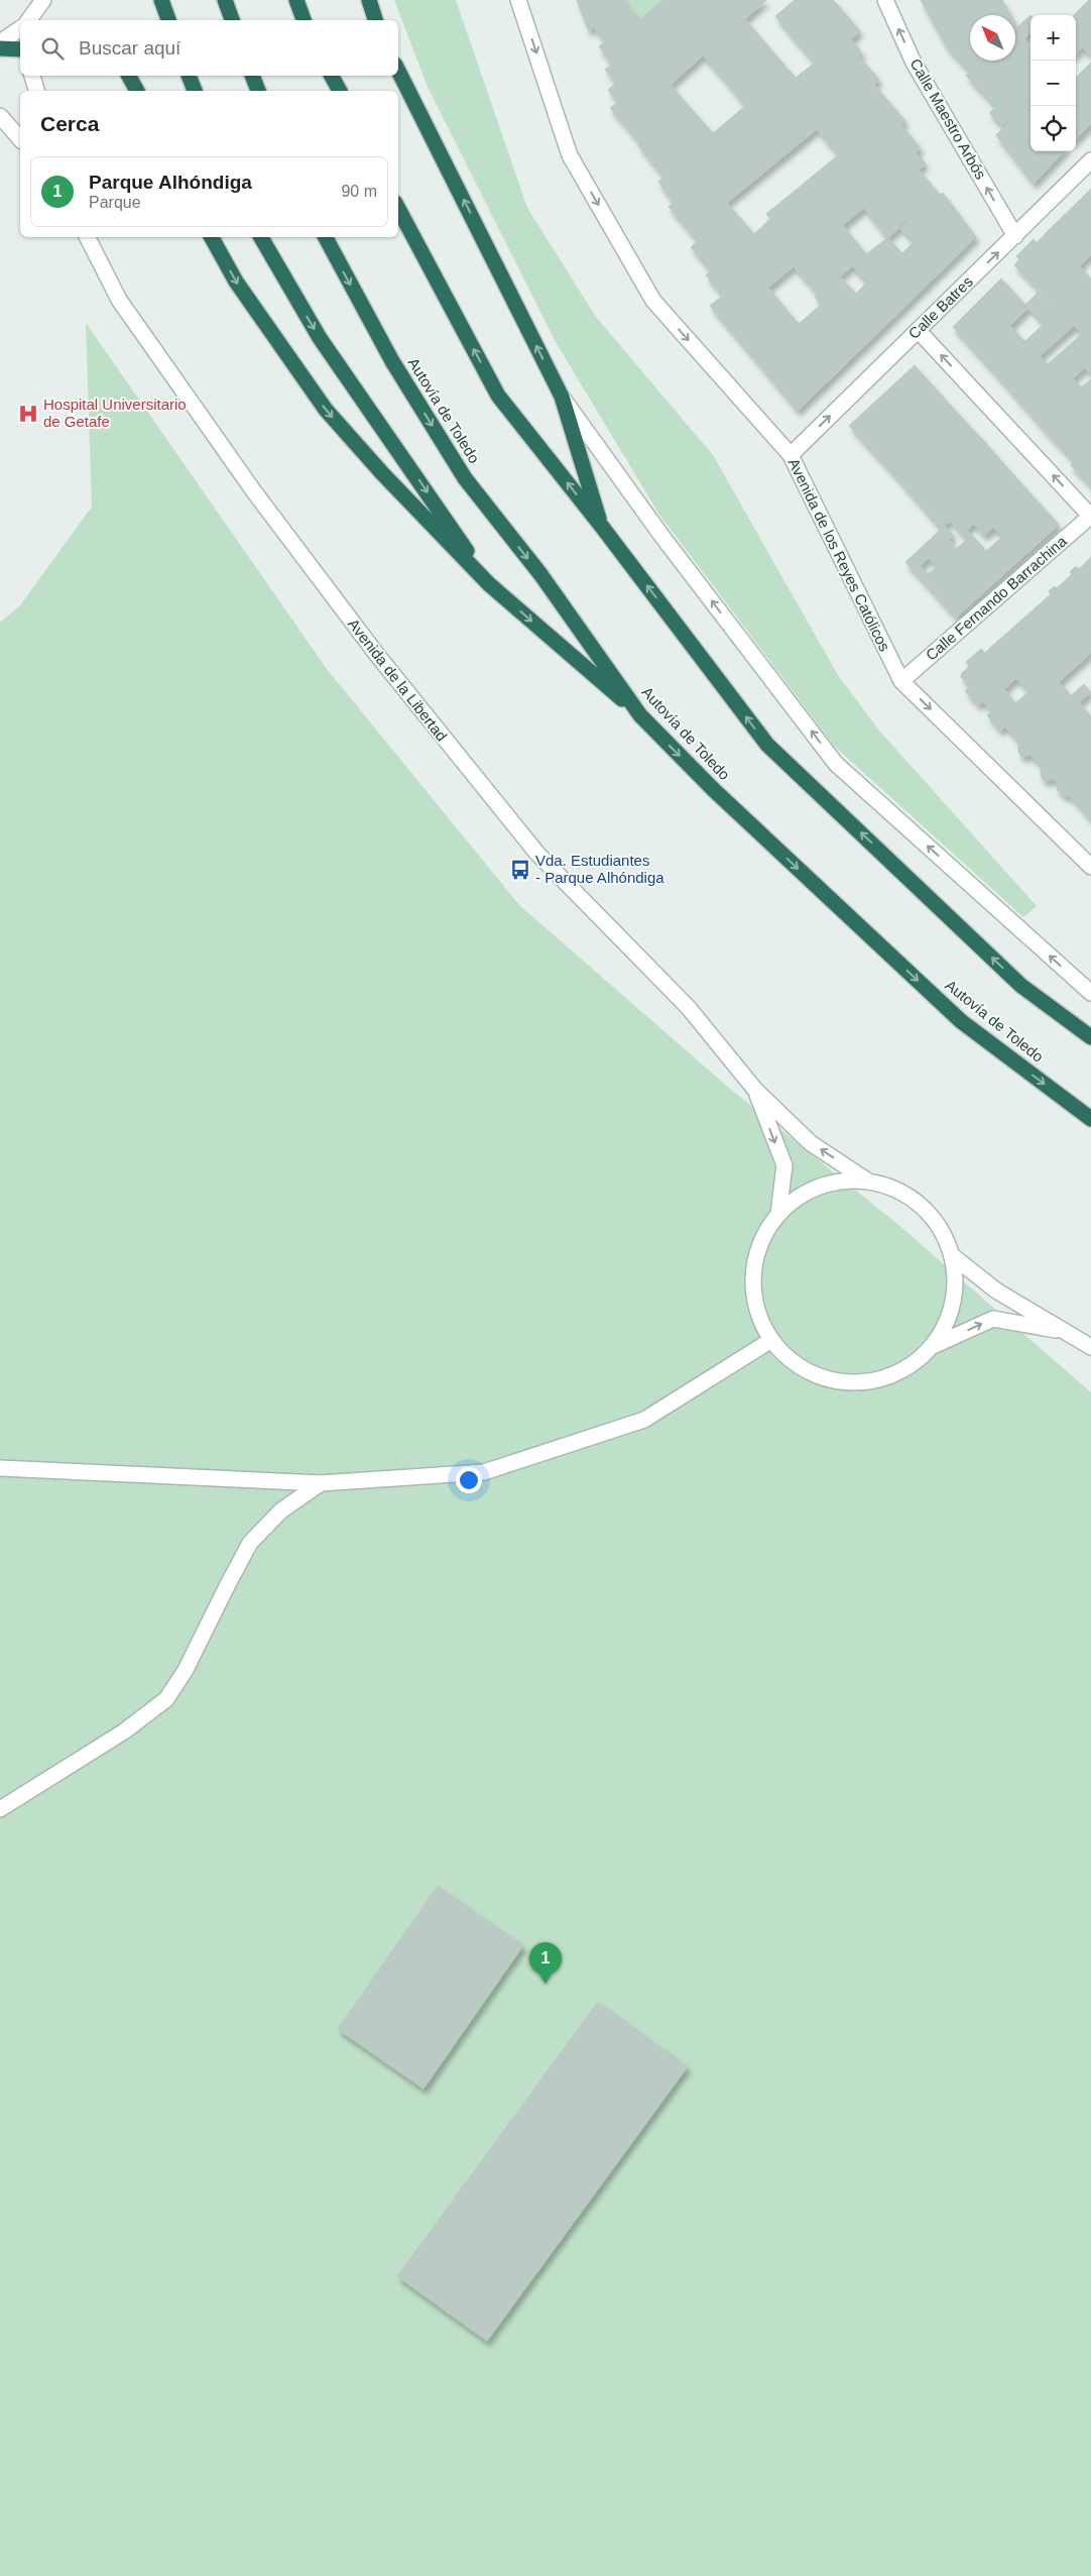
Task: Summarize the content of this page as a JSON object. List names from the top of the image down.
{
  "streets": {
    "highway": ["Autovía de Toledo"],
    "street": [
      "Calle Maestro Arbós",
      "Calle Batres",
      "Avenida de los Reyes Católicos",
      "Calle Fernando Barrachina",
      "Avenida de la Libertad"
    ]
  },
  "crossings": [
    ["Calle Maestro Arbós", "Calle Batres"],
    ["Calle Batres", "Avenida de los Reyes Católicos"],
    ["Avenida de los Reyes Católicos", "Calle Fernando Barrachina"]
  ],
  "one_way": ["Calle Maestro Arbós", "Calle Batres"],
  "places": {
    "hospital": ["Hospital Universitario de Getafe"],
    "bus stop": ["Vda. Estudiantes - Parque Alhóndiga"]
  },
  "north": "top left",
  "page": {
    "map_buttons": ["+", "−"],
    "search": "Buscar aquí",
    "heading": "Cerca",
    "list": [
      {
        "mark": "1",
        "name": "Parque Alhóndiga",
        "note": "Parque",
        "value": "90 m"
      }
    ],
    "pins": "1"
  }
}
